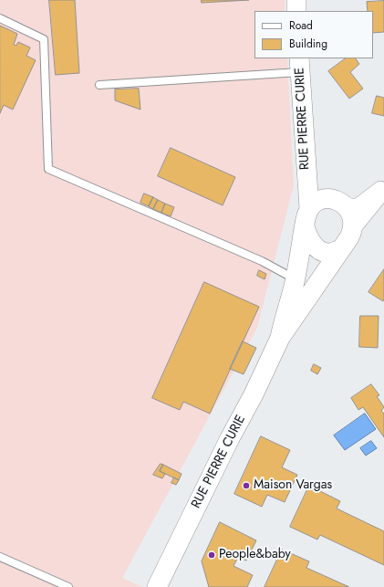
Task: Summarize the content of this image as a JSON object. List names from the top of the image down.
{
  "streets": {
    "street": ["RUE PIERRE CURIE"]
  },
  "places": ["Maison Vargas", "People&baby"],
  "legend": ["Road", "Building"]
}
